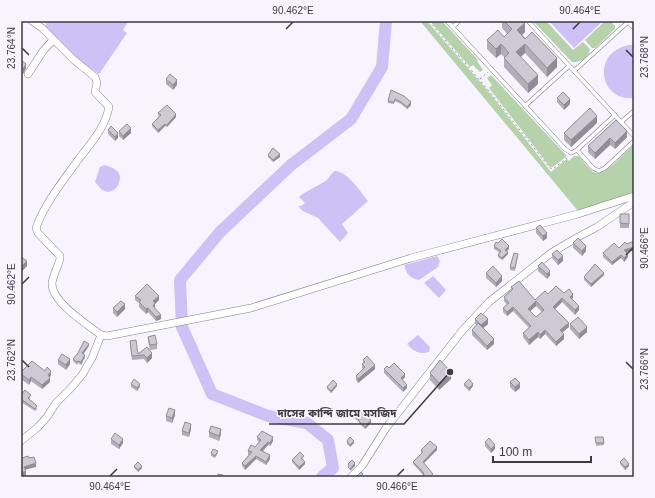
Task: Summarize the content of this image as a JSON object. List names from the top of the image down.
{
  "places": ["দাসের কান্দি জামে মসজিদ"],
  "scale_bar": "100 m",
  "coordinates": [
    "90.462°E",
    "90.464°E",
    "23.764°N",
    "23.768°N",
    "90.466°E",
    "23.762°N",
    "23.766°N"
  ]
}
